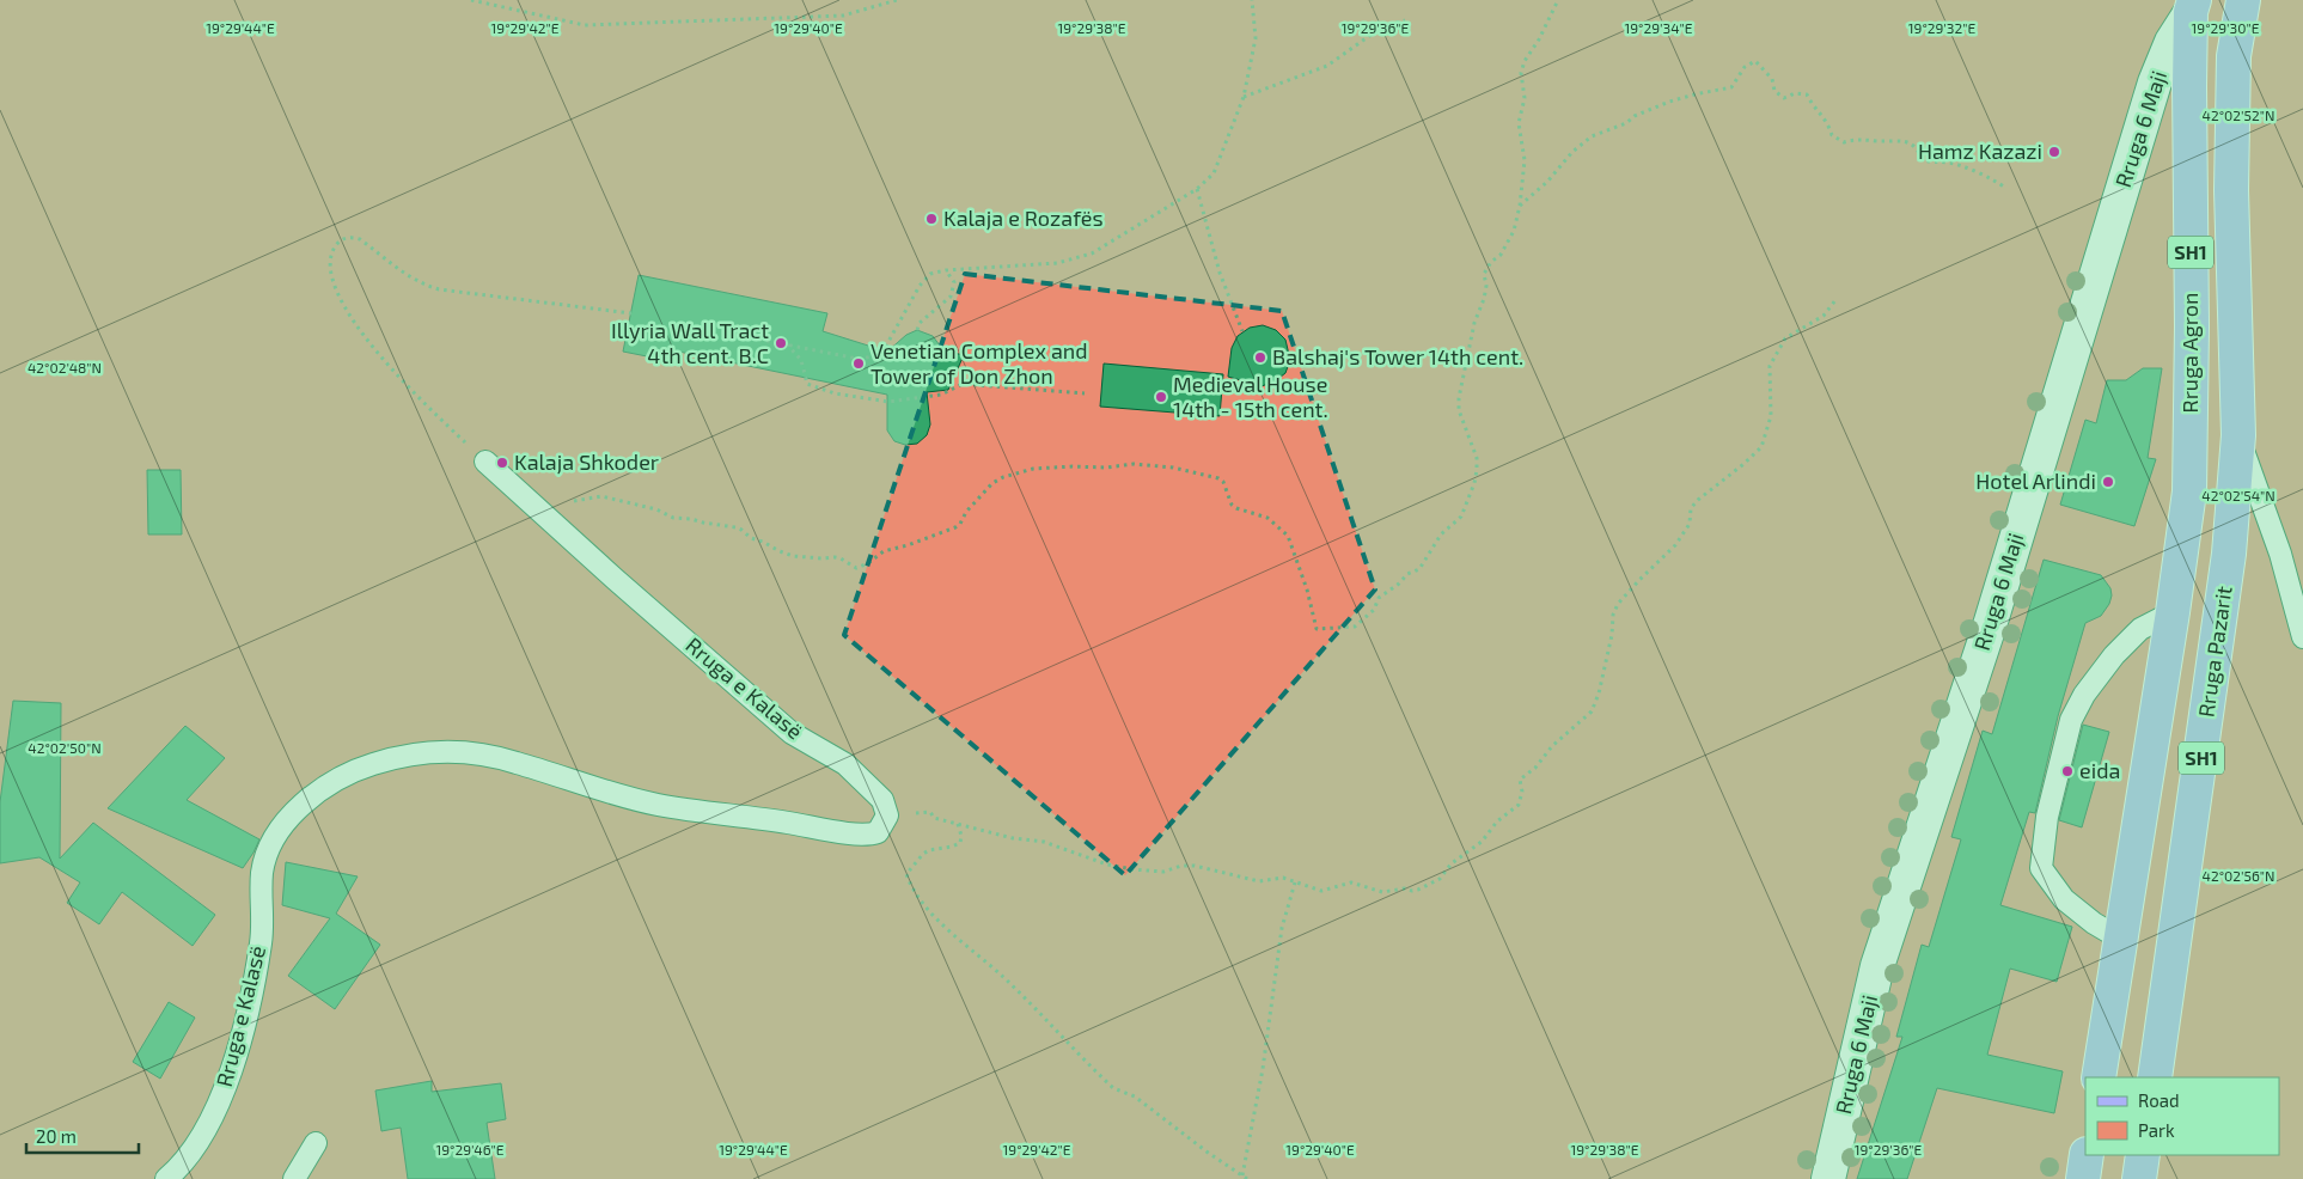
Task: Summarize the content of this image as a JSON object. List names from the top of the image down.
{
  "streets": {
    "main road": ["SH1", "Rruga Agron", "Rruga Pazarit"],
    "street": ["Rruga 6 Maji"],
    "lane": ["Rruga e Kalasë"]
  },
  "crossings": [
    ["Rruga 6 Maji", "Rruga Agron"],
    ["SH1", "Rruga Agron"],
    ["Rruga Agron", "Rruga Pazarit"]
  ],
  "places": [
    "Hamz Kazazi",
    "Kalaja e Rozafës",
    "Illyria Wall Tract 4th cent. B.C",
    "Balshaj's Tower 14th cent.",
    "Venetian Complex and Tower of Don Zhon",
    "Medieval House 14th - 15th cent.",
    "Kalaja Shkoder",
    "Hotel Arlindi",
    "eida"
  ],
  "legend": ["Road", "Park"],
  "scale_bar": "20 m",
  "coordinates": [
    "19°29'44\"E",
    "19°29'42\"E",
    "19°29'40\"E",
    "19°29'38\"E",
    "19°29'36\"E",
    "19°29'34\"E",
    "19°29'32\"E",
    "19°29'30\"E",
    "42°02'52\"N",
    "42°02'48\"N",
    "42°02'54\"N",
    "42°02'50\"N",
    "42°02'56\"N",
    "19°29'46\"E"
  ]
}
